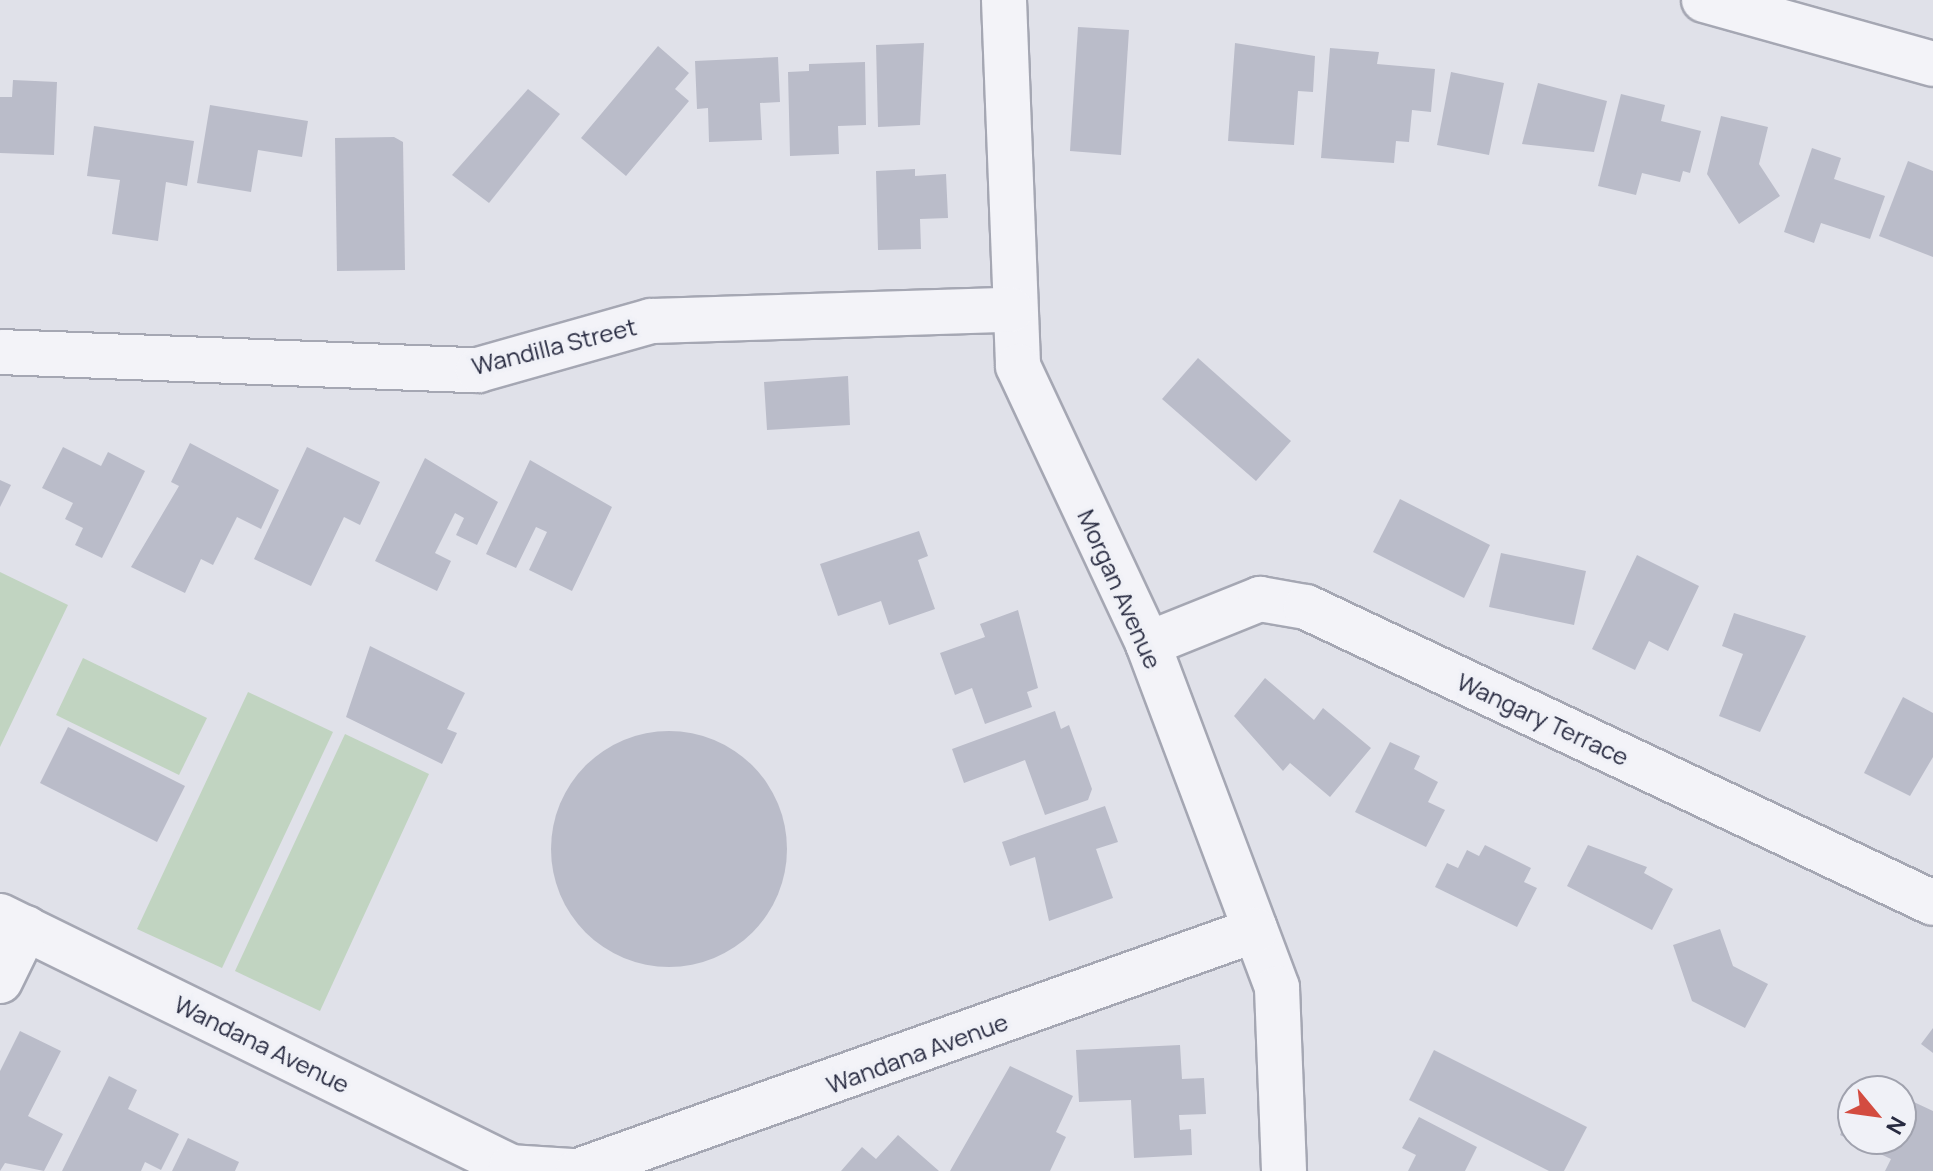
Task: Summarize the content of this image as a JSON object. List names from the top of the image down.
{
  "streets": {
    "street": [
      "Wandilla Street",
      "Morgan Avenue",
      "Wangary Terrace",
      "Wandana Avenue"
    ]
  },
  "crossings": [
    ["Wandilla Street", "Morgan Avenue"],
    ["Morgan Avenue", "Wangary Terrace"],
    ["Morgan Avenue", "Wandana Avenue"]
  ],
  "north": "bottom right"
}
